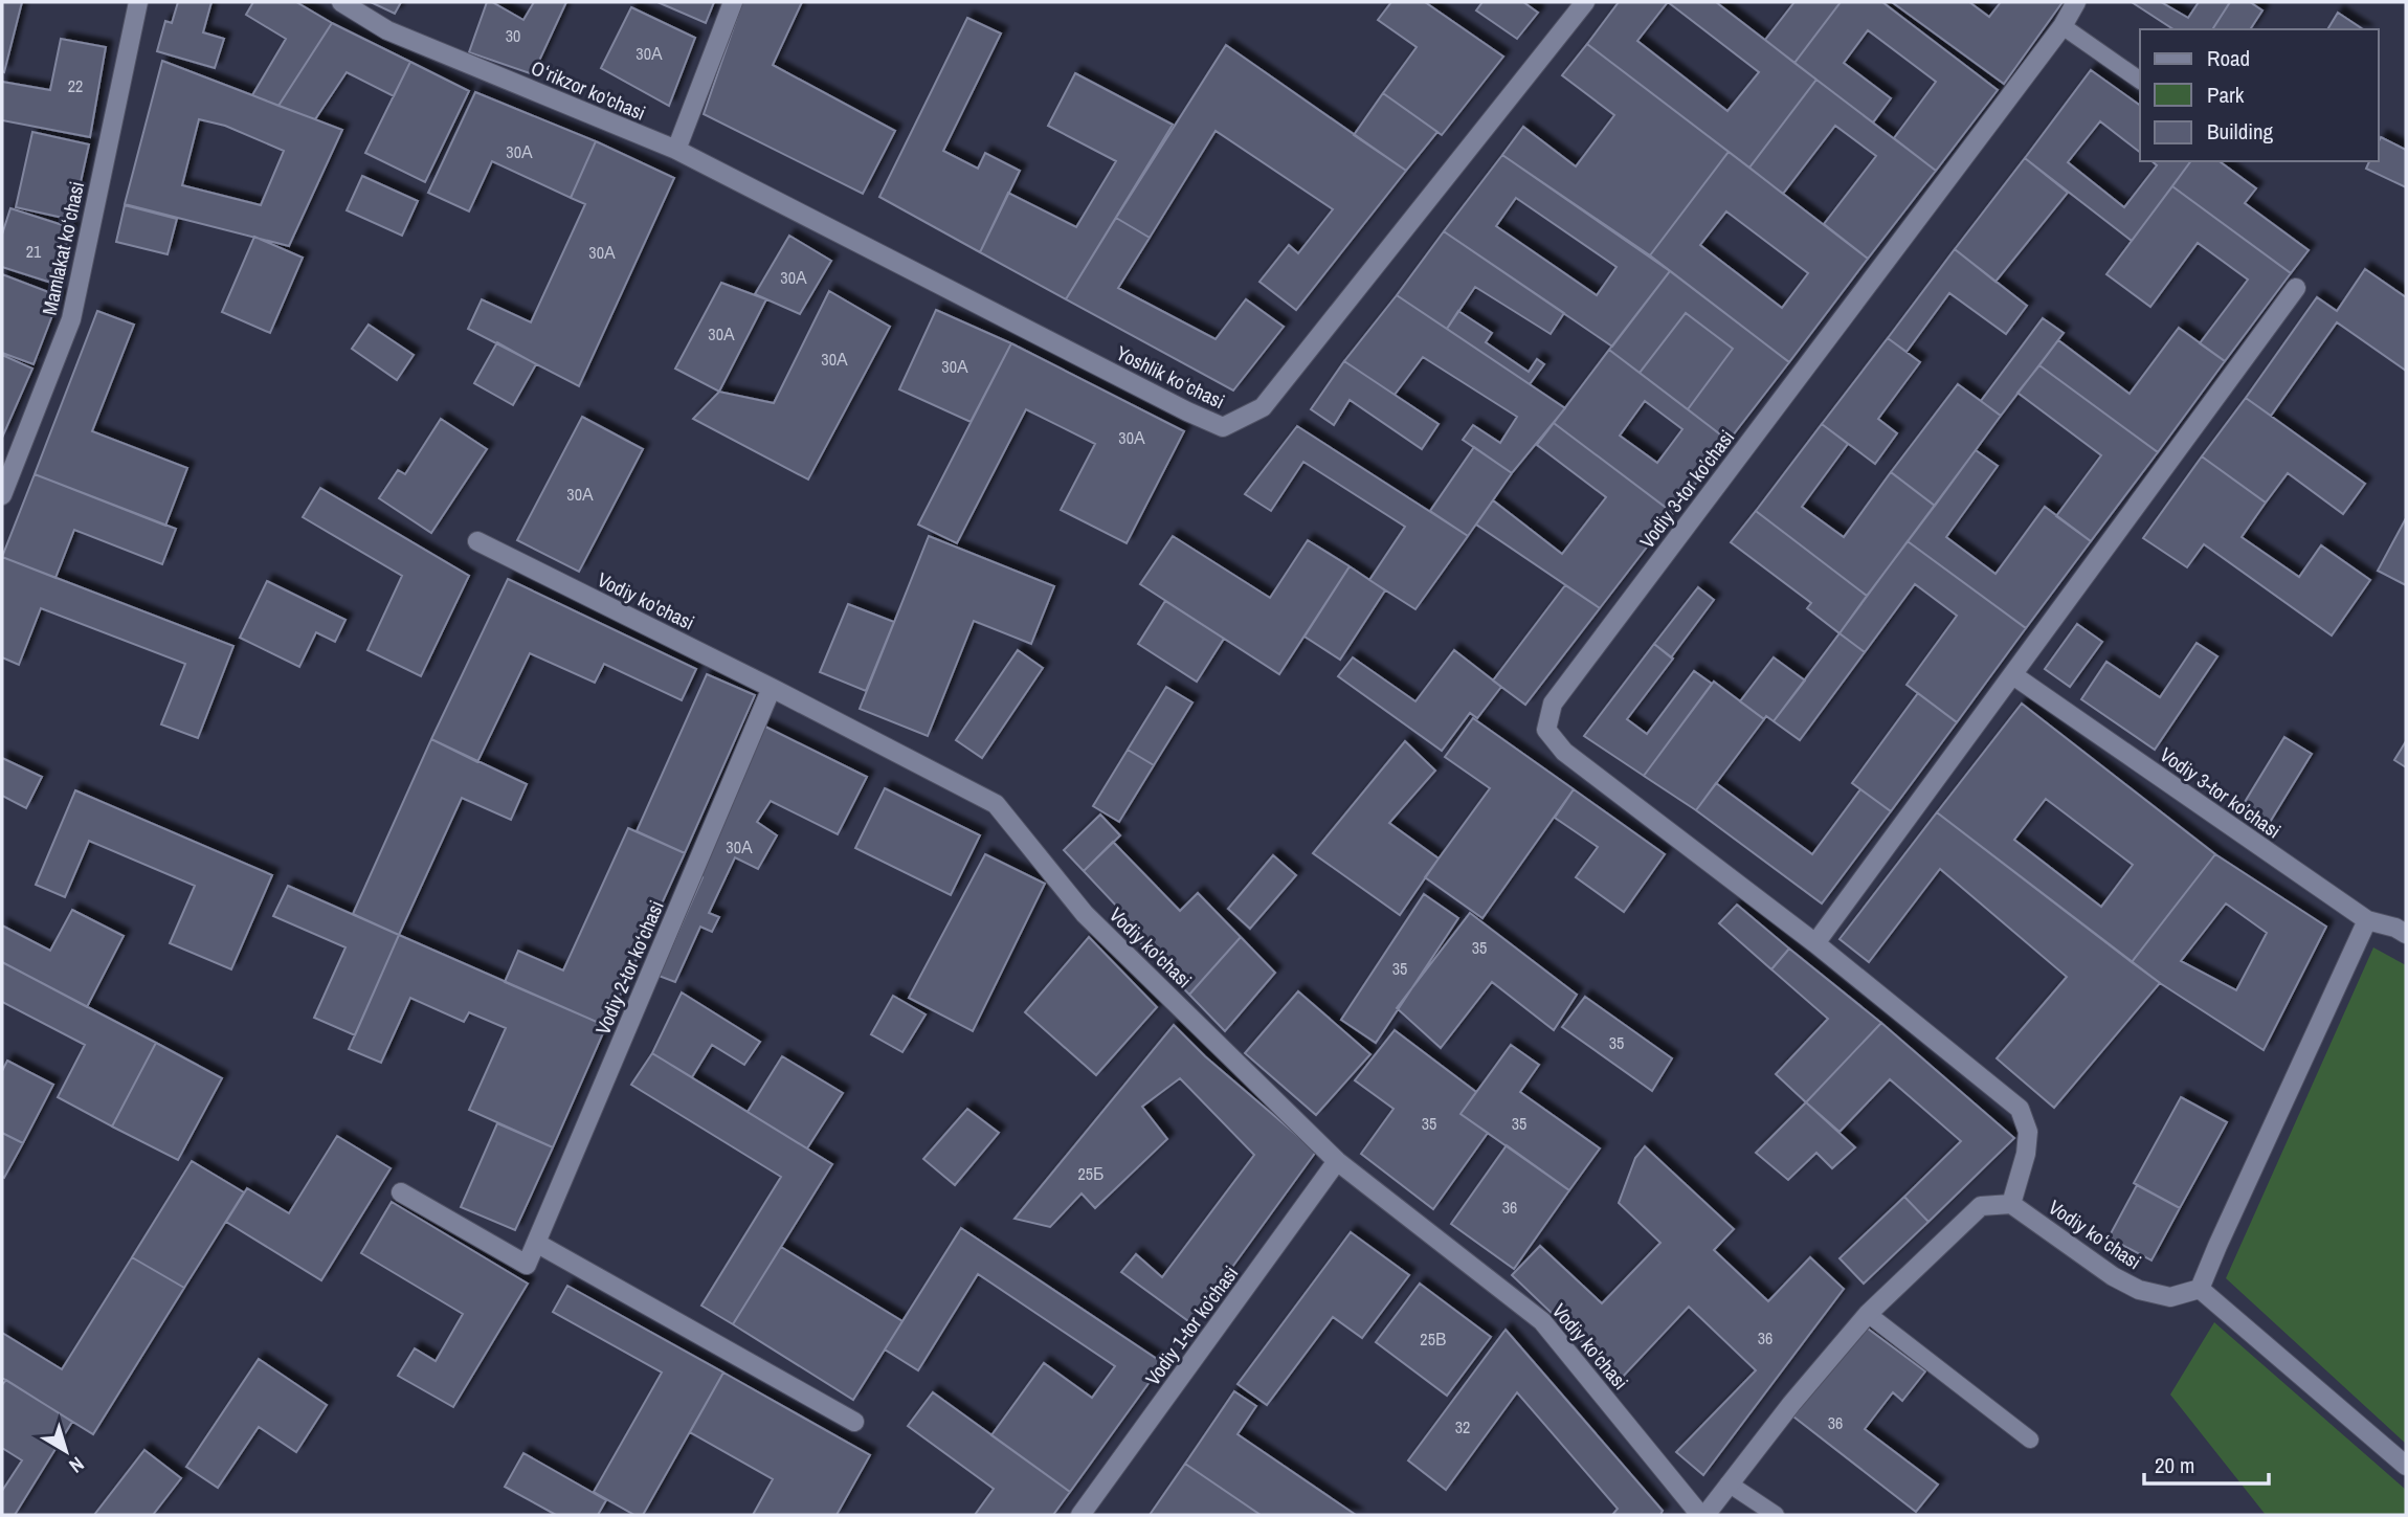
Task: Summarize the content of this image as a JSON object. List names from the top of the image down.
{
  "streets": {
    "street": [
      "Oʻrikzor ko'chasi",
      "Mamlakat koʻchasi",
      "Yoshlik koʻchasi",
      "Vodiy 3-tor koʼchasi",
      "Vodiy ko'chasi",
      "Vodiy 2-tor ko‘chasi",
      "Vodiy koʻchasi",
      "Vodiy 1-tor koʼchasi"
    ]
  },
  "crossings": [
    ["Oʻrikzor ko'chasi", "Yoshlik koʻchasi"],
    ["Vodiy 3-tor koʼchasi", "Vodiy koʻchasi"],
    ["Vodiy ko'chasi", "Vodiy 2-tor ko‘chasi"],
    ["Vodiy ko'chasi", "Vodiy 1-tor koʼchasi"]
  ],
  "house_numbers": [
    "30",
    "30А",
    "22",
    "30А",
    "21",
    "30А",
    "30А",
    "30А",
    "30А",
    "30А",
    "30А",
    "30А",
    "30А",
    "35",
    "35",
    "35",
    "35",
    "35",
    "25Б",
    "36",
    "36",
    "25В",
    "36",
    "32"
  ],
  "legend": ["Road", "Park", "Building"],
  "scale_bar": "20 m",
  "north": "bottom right"
}
